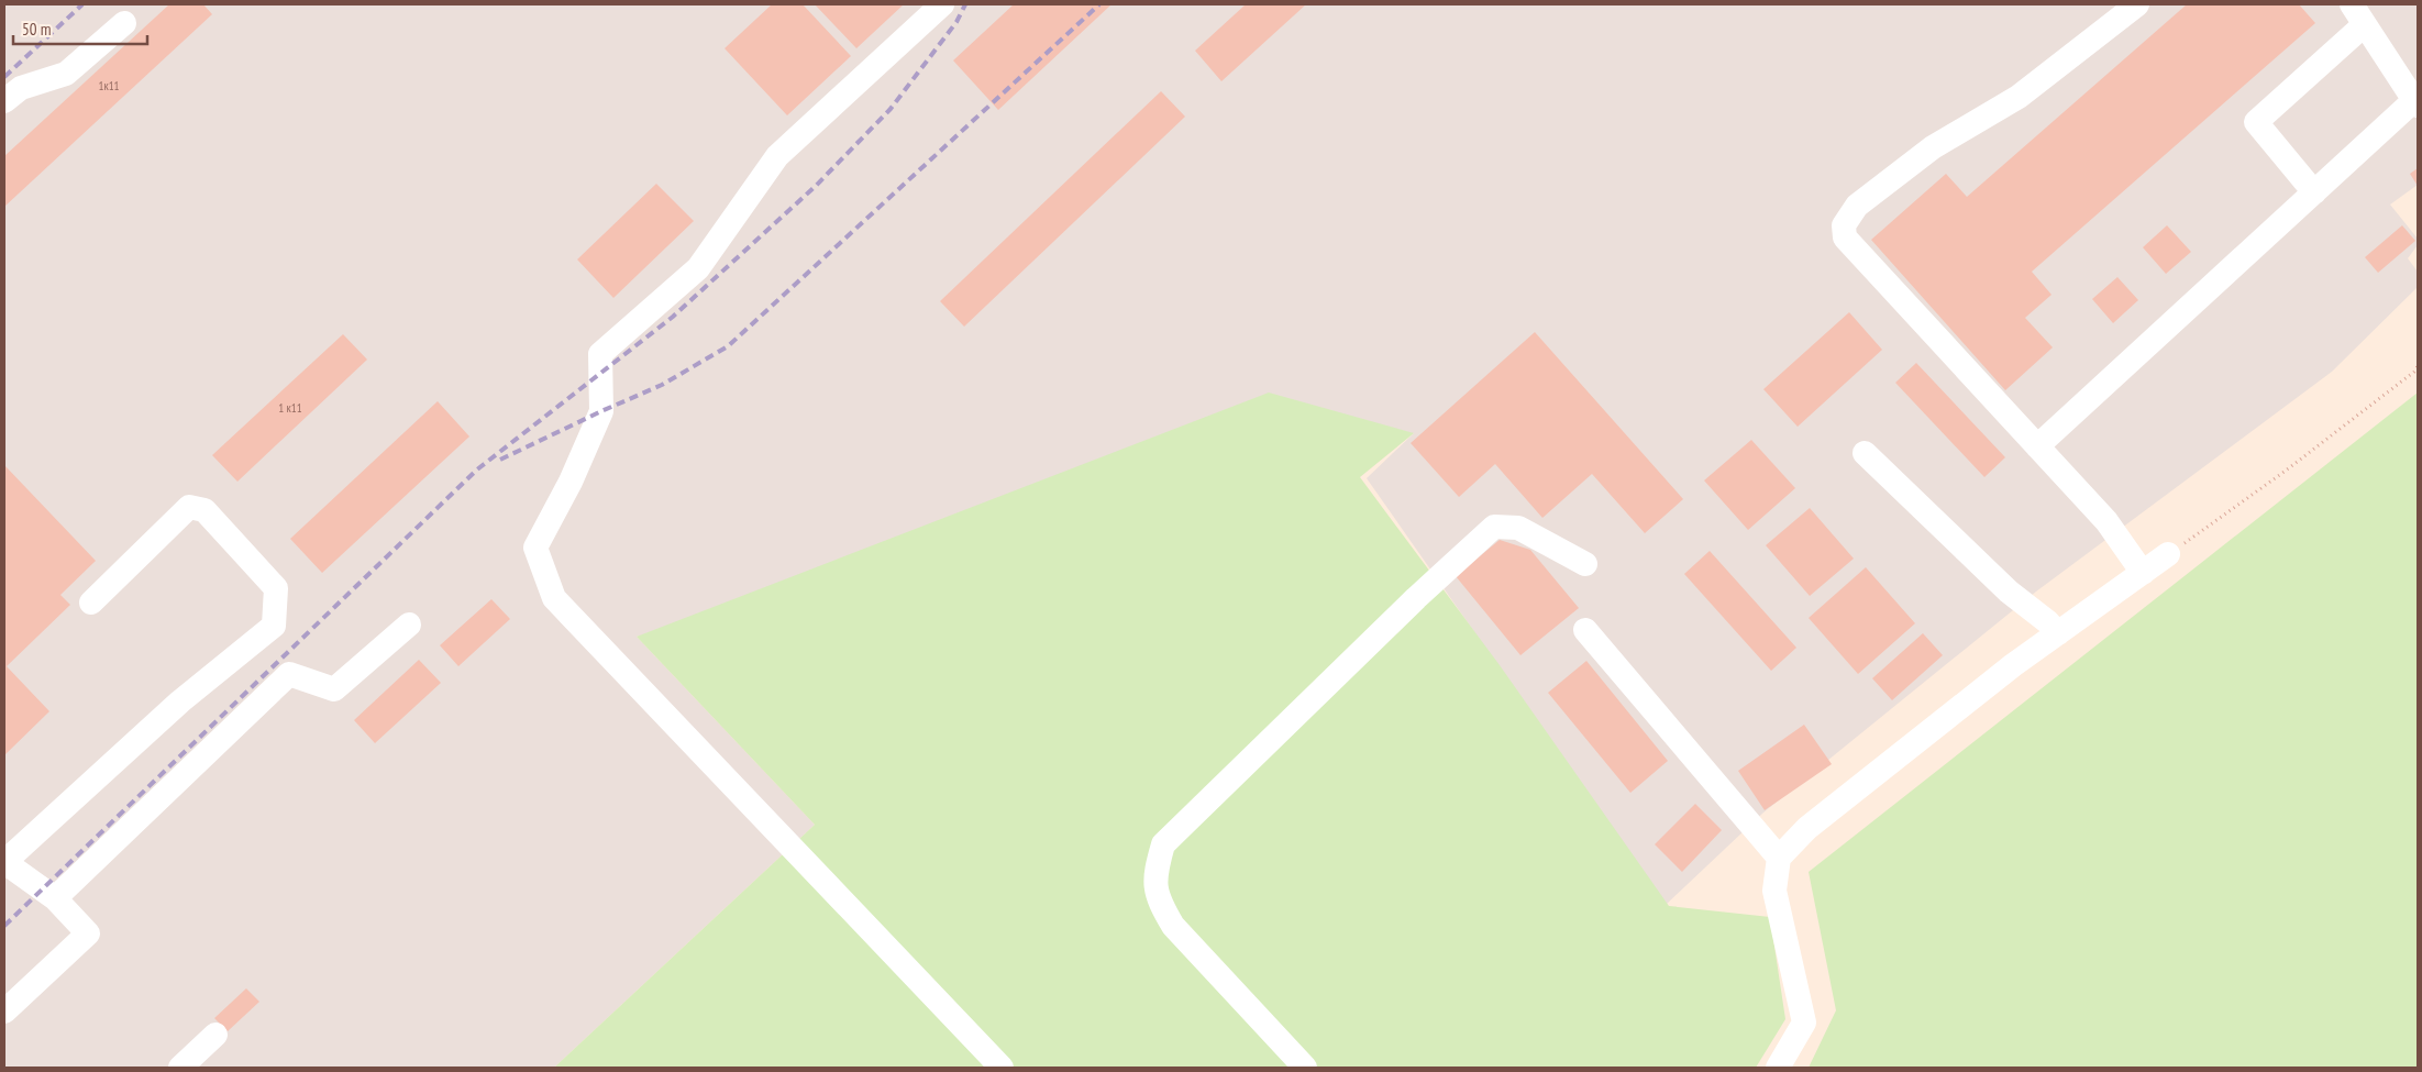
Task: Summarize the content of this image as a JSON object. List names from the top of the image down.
{
  "house_numbers": ["1к11", "1 к11"],
  "scale_bar": "50 m"
}
